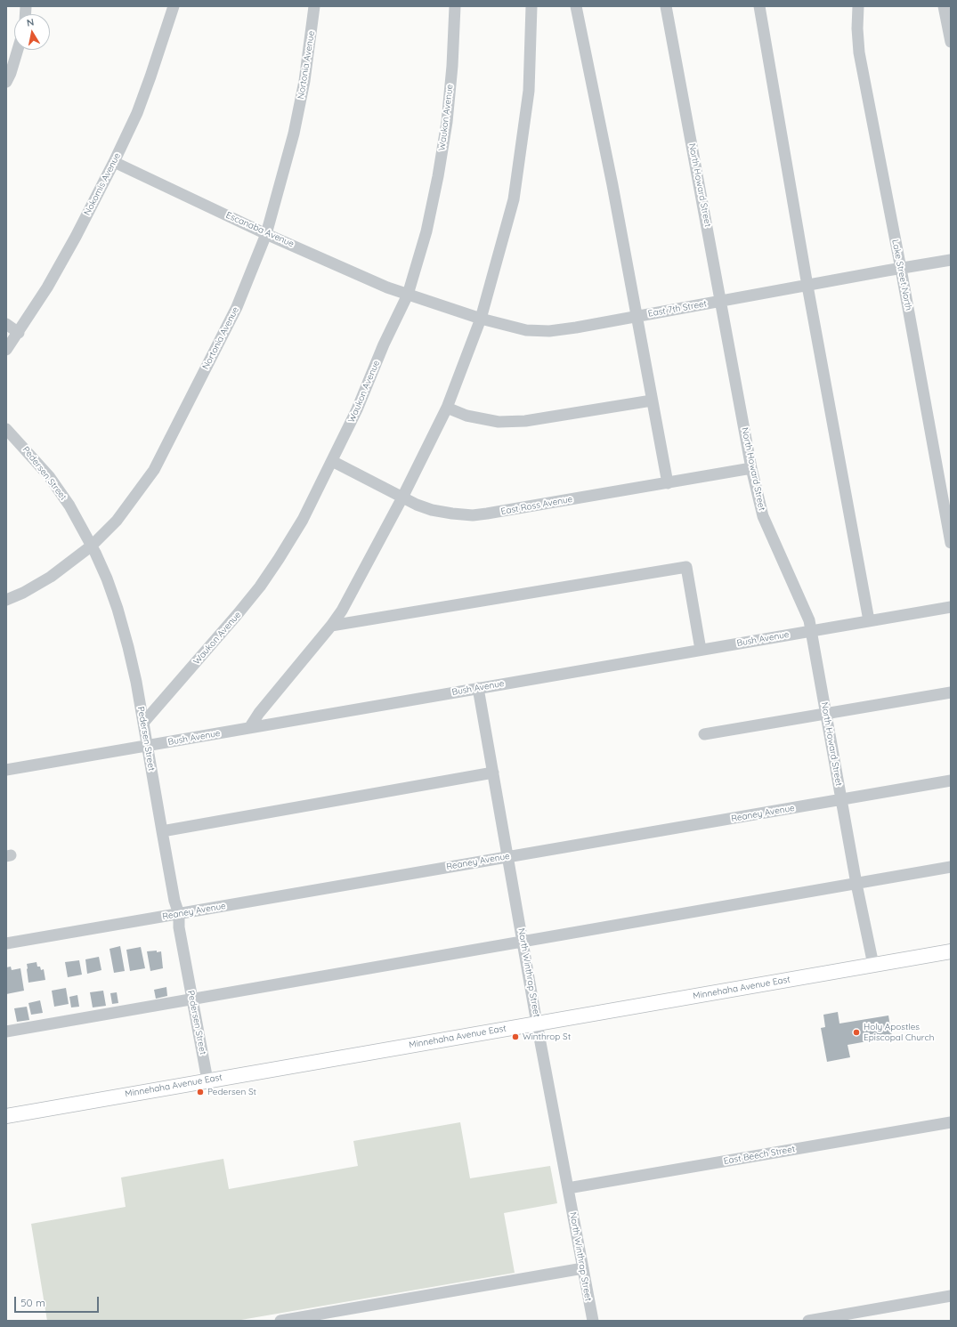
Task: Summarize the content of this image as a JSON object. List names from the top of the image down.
{
  "streets": {
    "main road": ["Minnehaha Avenue East"],
    "street": [
      "Nortonia Avenue",
      "Waukon Avenue",
      "Nokomis Avenue",
      "North Howard Street",
      "Escanaba Avenue",
      "Lake Street North",
      "East 7th Street",
      "Pedersen Street",
      "East Ross Avenue",
      "Bush Avenue",
      "Reaney Avenue",
      "North Winthrop Street",
      "East Beech Street"
    ]
  },
  "crossings": [
    ["Nortonia Avenue", "Escanaba Avenue"],
    ["Nortonia Avenue", "Pedersen Street"],
    ["Waukon Avenue", "Escanaba Avenue"],
    ["Waukon Avenue", "East 7th Street"],
    ["Waukon Avenue", "Pedersen Street"],
    ["Waukon Avenue", "East Ross Avenue"],
    ["Nokomis Avenue", "Escanaba Avenue"],
    ["North Howard Street", "East 7th Street"],
    ["North Howard Street", "East Ross Avenue"],
    ["North Howard Street", "Bush Avenue"],
    ["North Howard Street", "Reaney Avenue"],
    ["North Howard Street", "Minnehaha Avenue East"],
    ["Escanaba Avenue", "East 7th Street"],
    ["Lake Street North", "East 7th Street"],
    ["Pedersen Street", "Bush Avenue"],
    ["Pedersen Street", "Reaney Avenue"],
    ["Pedersen Street", "Minnehaha Avenue East"],
    ["Bush Avenue", "North Winthrop Street"],
    ["Reaney Avenue", "North Winthrop Street"],
    ["North Winthrop Street", "Minnehaha Avenue East"],
    ["North Winthrop Street", "East Beech Street"]
  ],
  "places": ["Holy Apostles Episcopal Church", "Winthrop St", "Pedersen St"],
  "scale_bar": "50 m",
  "north": "top"
}
